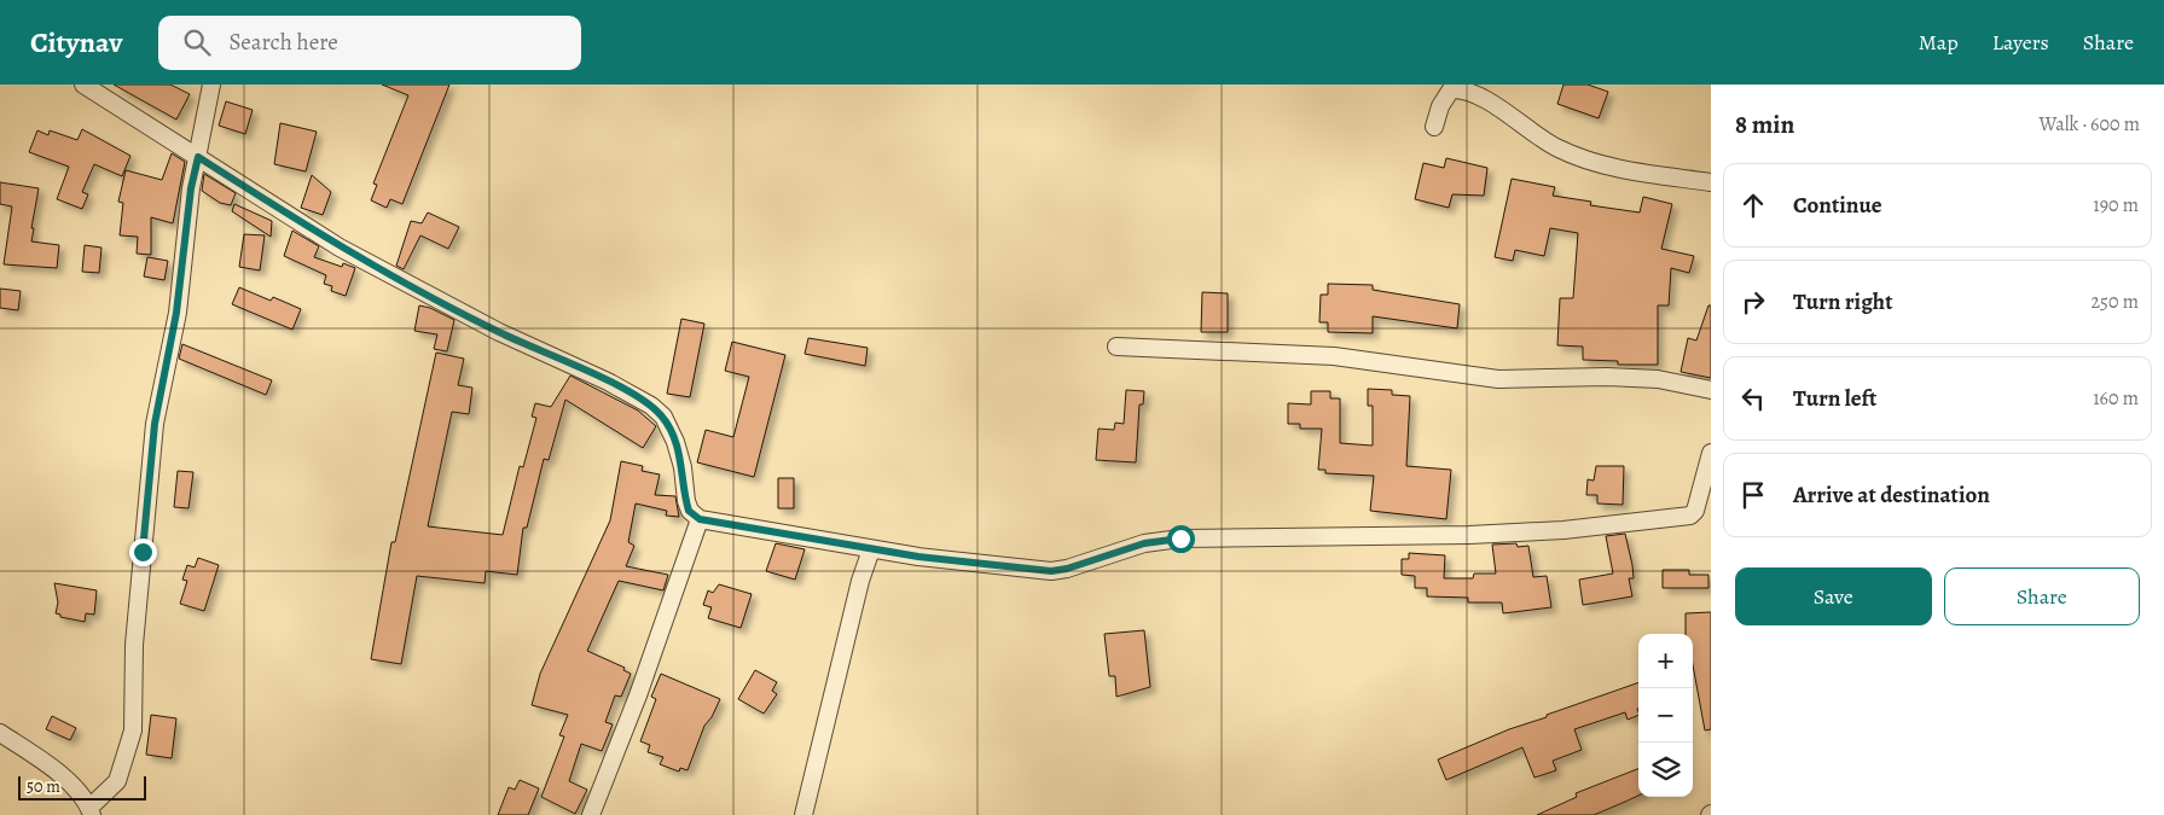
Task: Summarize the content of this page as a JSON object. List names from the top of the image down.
{
  "scale_bar": "50 m",
  "page": {
    "header": "Citynav",
    "search": "Search here",
    "nav": ["Map", "Layers", "Share"],
    "heading": ["8 min", "Walk · 600 m"],
    "list": [
      ["Continue", "190 m"],
      ["Turn right", "250 m"],
      ["Turn left", "160 m"],
      "Arrive at destination"
    ],
    "buttons": ["Save", "Share"],
    "map_buttons": ["+", "−"],
    "scale": "50 m"
  }
}
